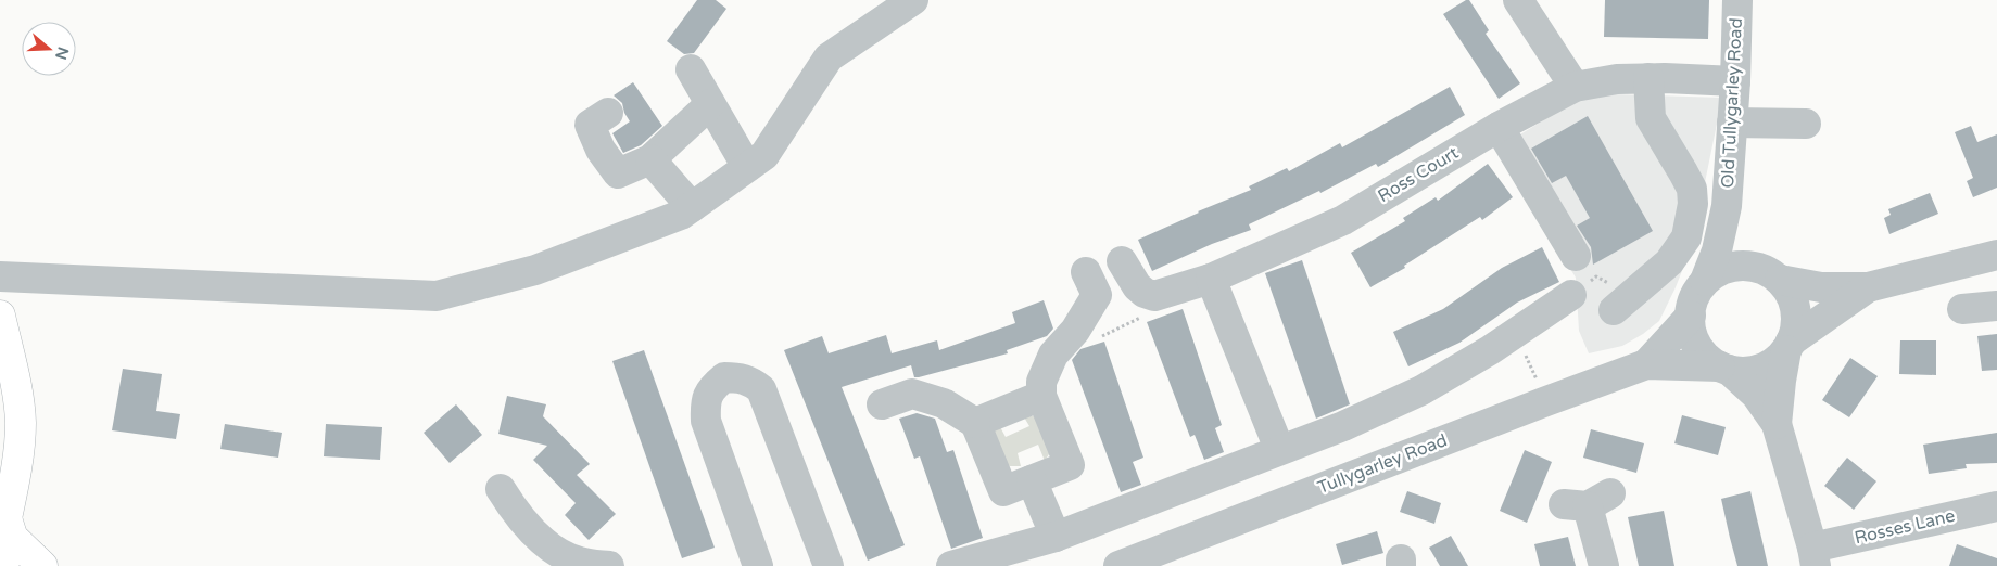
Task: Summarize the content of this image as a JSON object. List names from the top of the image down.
{
  "streets": {
    "street": [
      "Old Tullygarley Road",
      "Ross Court",
      "Tullygarley Road",
      "Rosses Lane"
    ]
  },
  "crossings": [
    ["Old Tullygarley Road", "Ross Court"],
    ["Old Tullygarley Road", "Tullygarley Road"]
  ],
  "north": "right"
}
